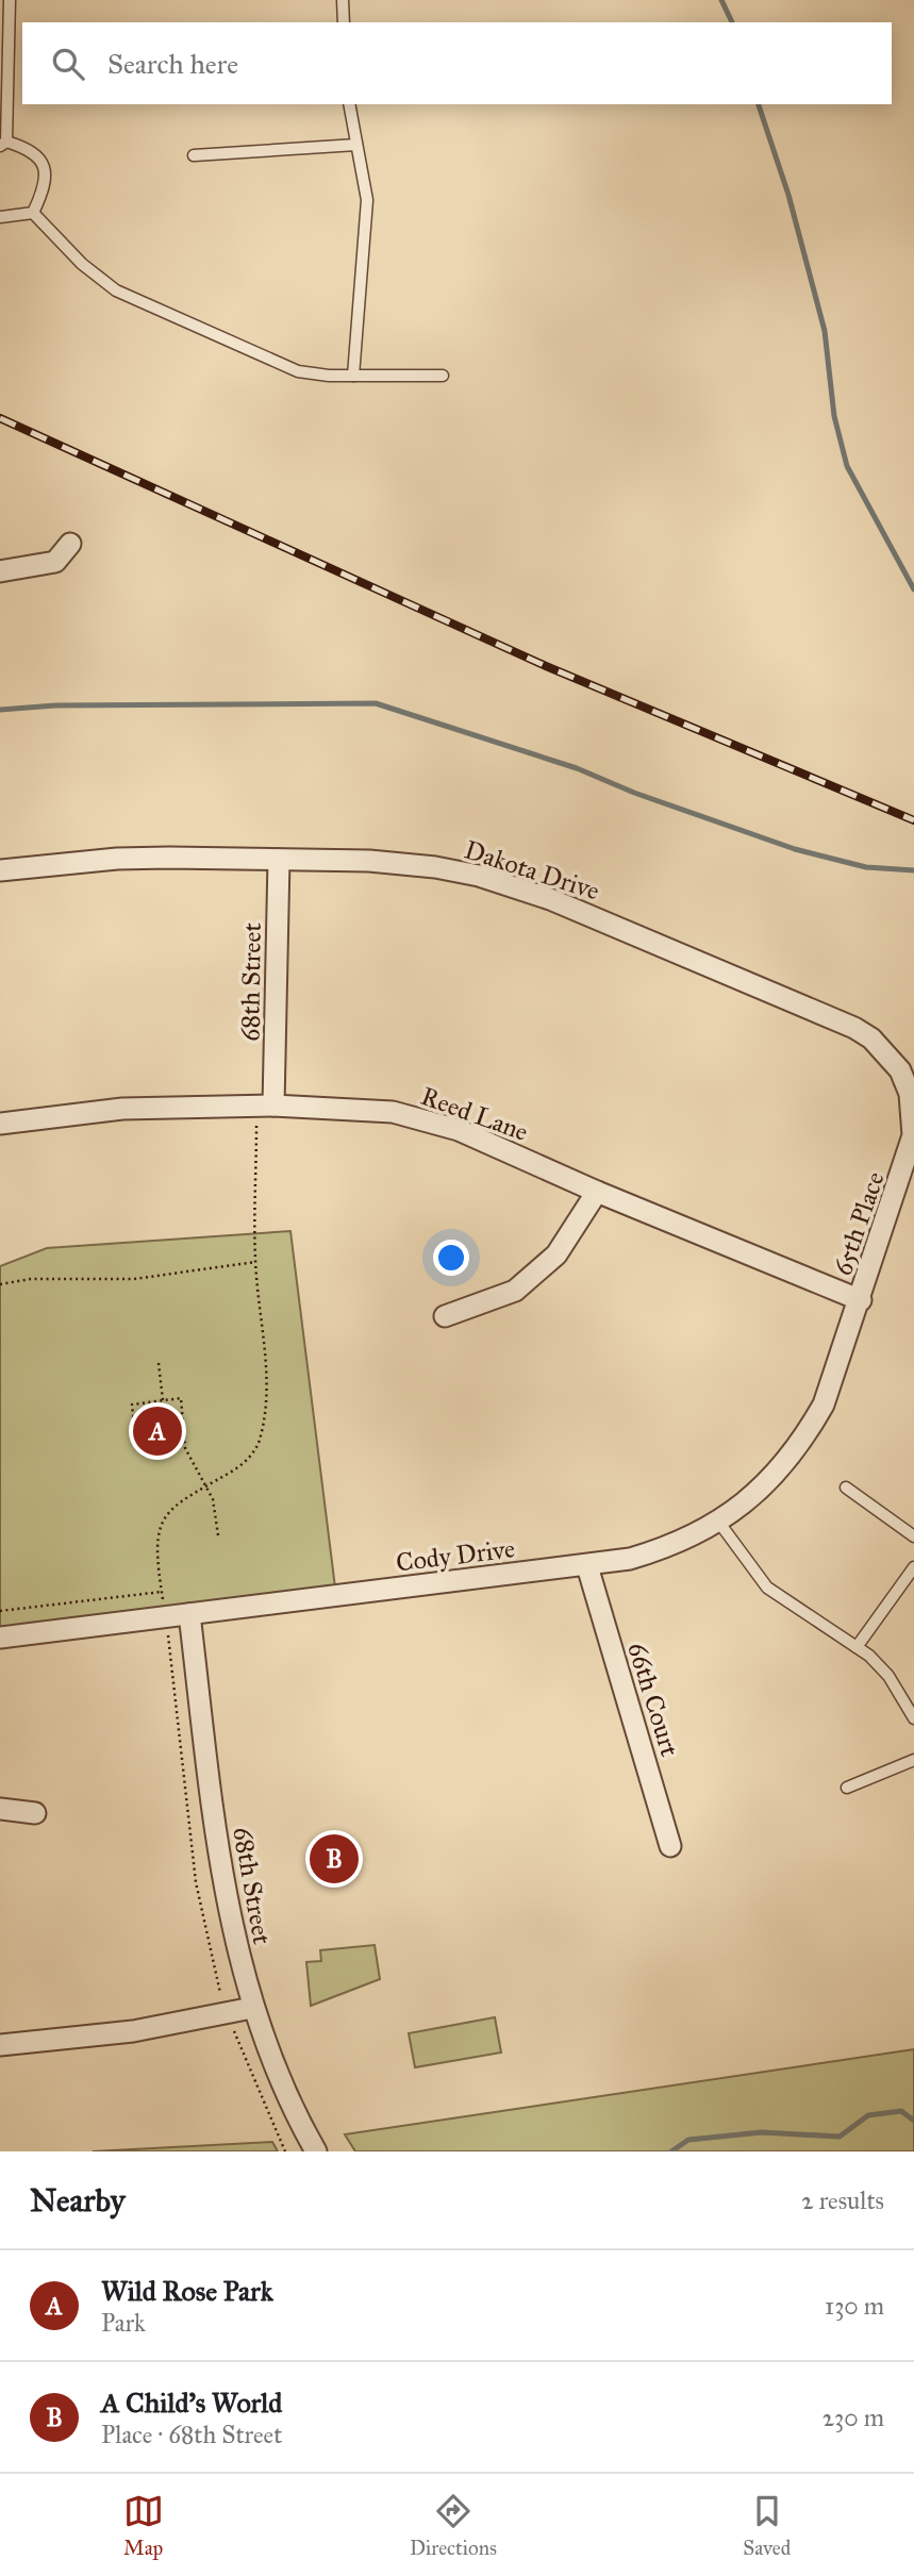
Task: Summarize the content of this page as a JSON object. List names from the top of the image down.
{
  "streets": {
    "street": [
      "Dakota Drive",
      "68th Street",
      "Reed Lane",
      "65th Place",
      "Cody Drive",
      "66th Court"
    ]
  },
  "crossings": [
    ["Dakota Drive", "68th Street"],
    ["Dakota Drive", "65th Place"],
    ["68th Street", "Reed Lane"],
    ["68th Street", "Cody Drive"],
    ["Reed Lane", "65th Place"],
    ["65th Place", "Cody Drive"],
    ["Cody Drive", "66th Court"]
  ],
  "page": {
    "search": "Search here",
    "pins": ["A", "B"],
    "heading": ["Nearby", "2 results"],
    "list": [
      {
        "mark": "A",
        "name": "Wild Rose Park",
        "note": "Park",
        "value": "130 m"
      },
      {
        "mark": "B",
        "name": "A Child's World",
        "note": "Place · 68th Street",
        "value": "230 m"
      }
    ],
    "nav": ["Map", "Directions", "Saved"]
  }
}
